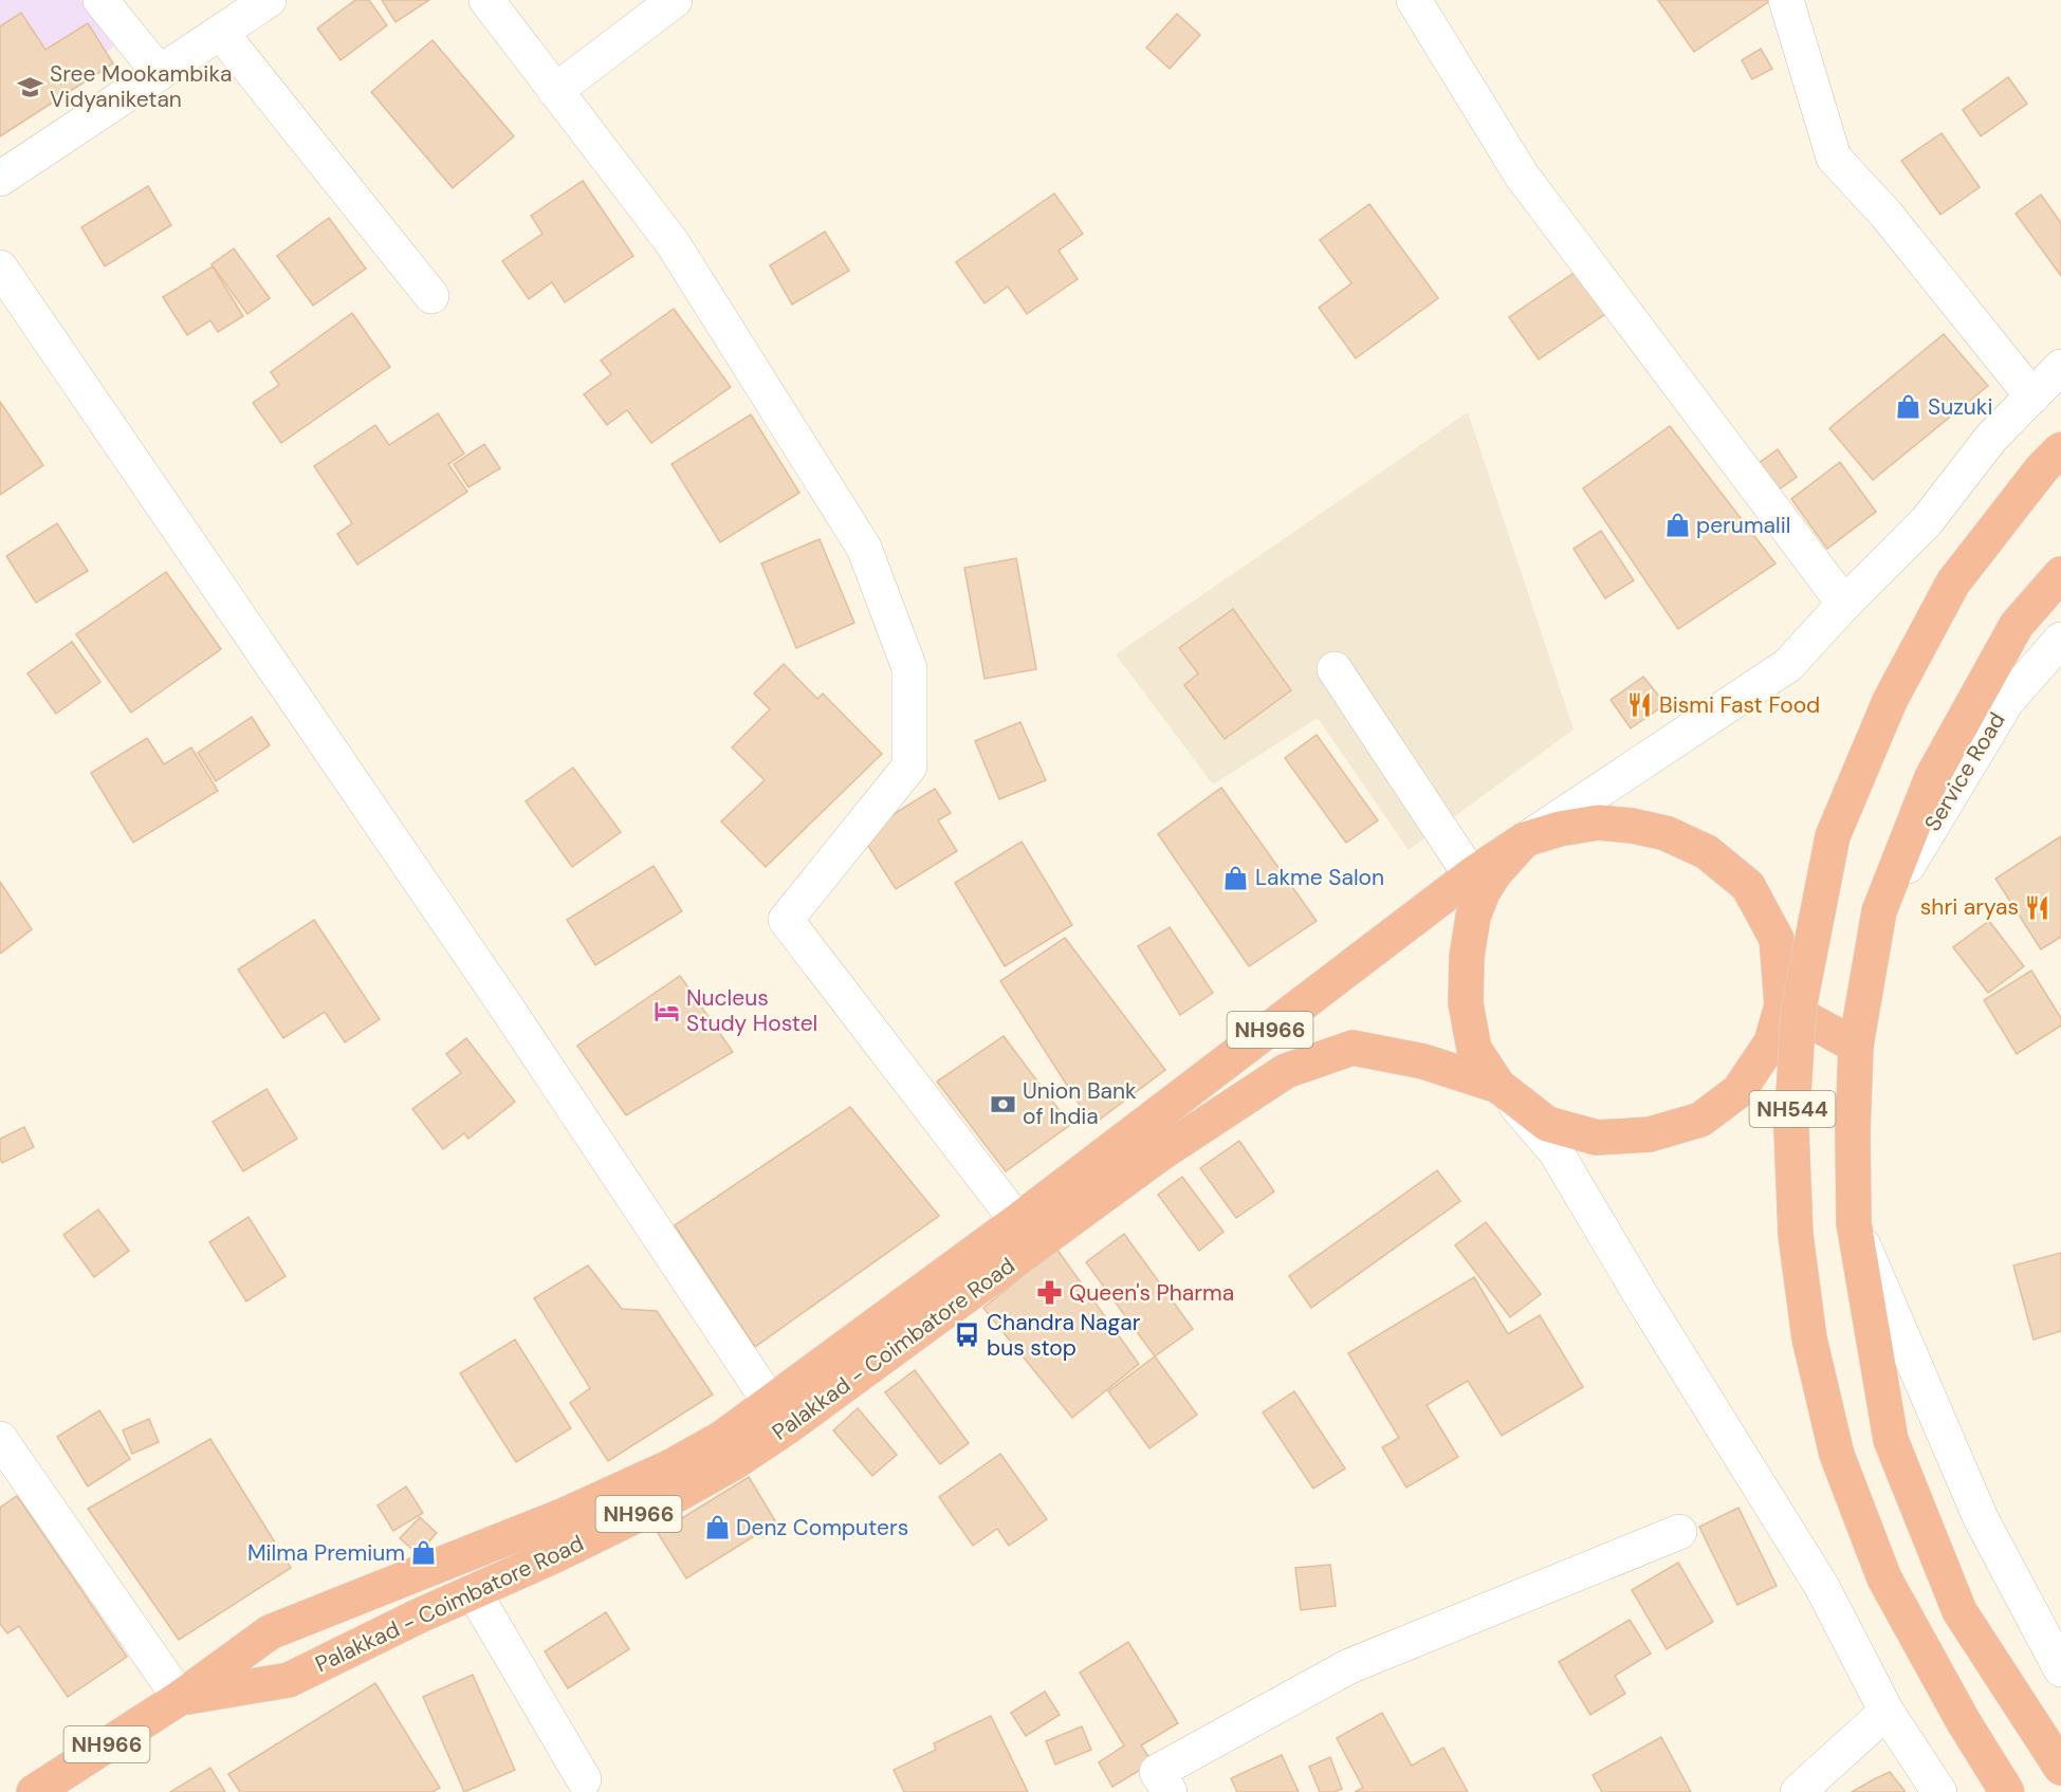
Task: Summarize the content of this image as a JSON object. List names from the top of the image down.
{
  "streets": {
    "highway": ["NH966", "NH544", "Palakkad - Coimbatore Road"],
    "street": ["Service Road"]
  },
  "crossings": [
    ["Service Road", "NH544"],
    ["NH966", "Palakkad - Coimbatore Road"]
  ],
  "places": {
    "school or university": ["Sree Mookambika Vidyaniketan"],
    "shop": [
      "Suzuki",
      "perumalil",
      "Lakme Salon",
      "Denz Computers",
      "Milma Premium"
    ],
    "restaurant": ["Bismi Fast Food", "shri aryas"],
    "hotel": ["Nucleus Study Hostel"],
    "bank": ["Union Bank of India"],
    "pharmacy": ["Queen's Pharma"],
    "bus stop": ["Chandra Nagar bus stop"]
  }
}
